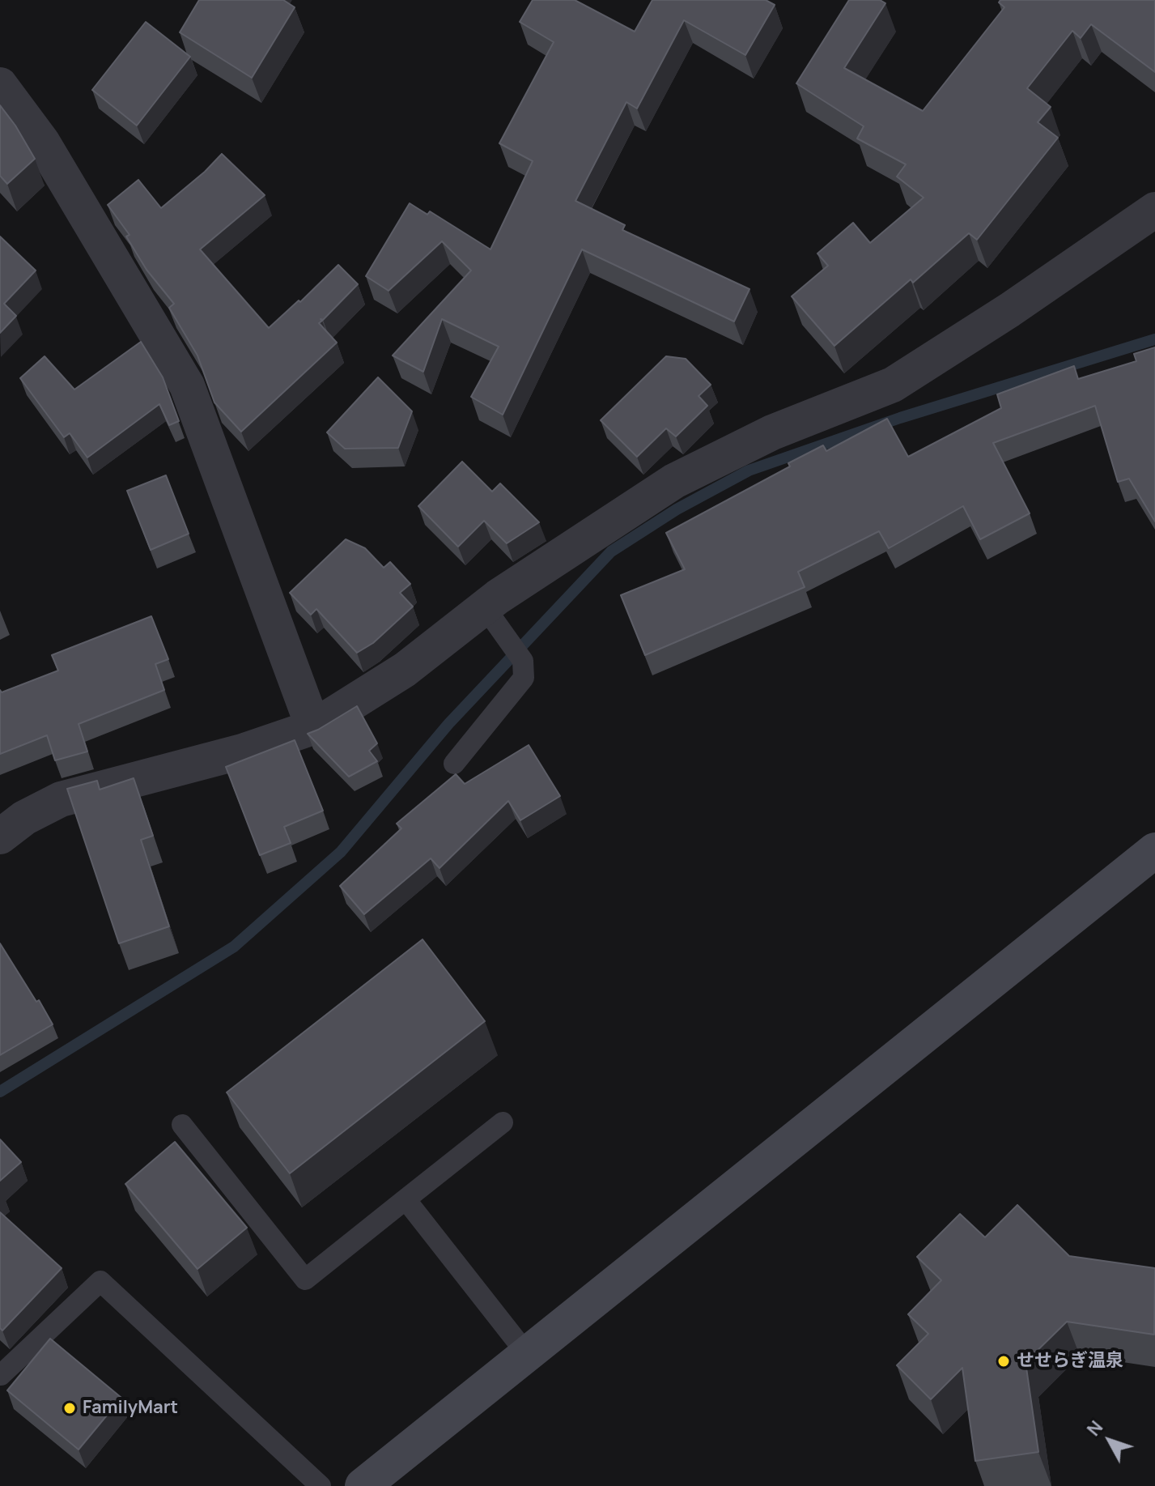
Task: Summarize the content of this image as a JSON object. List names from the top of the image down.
{
  "places": ["せせらぎ温泉", "FamilyMart"],
  "north": "top left"
}
